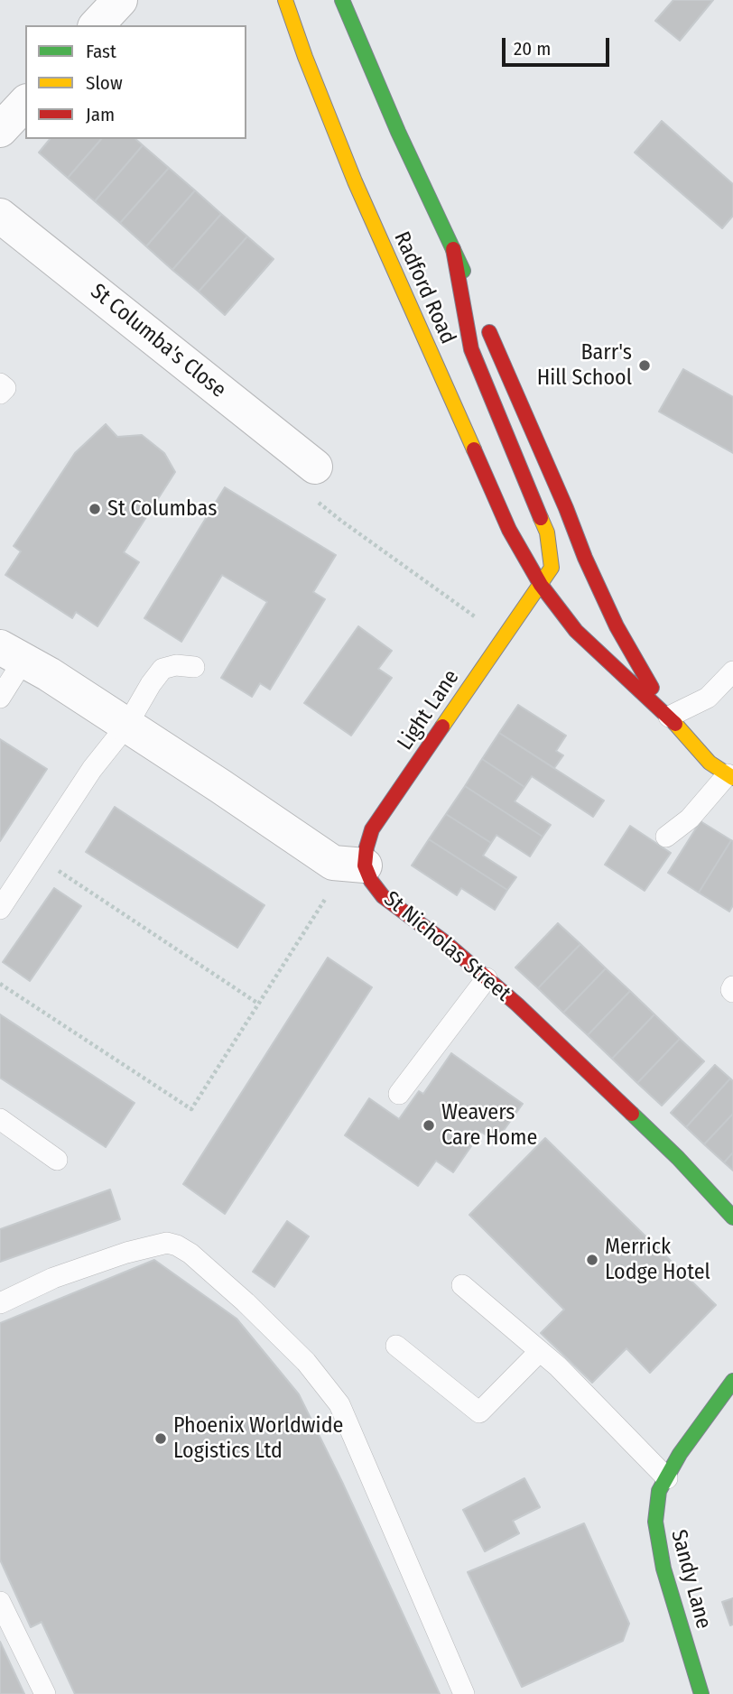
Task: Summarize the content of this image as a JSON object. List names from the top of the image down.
{
  "streets": {
    "main road": [
      "Radford Road",
      "Light Lane",
      "St Nicholas Street",
      "Sandy Lane"
    ],
    "street": ["St Columba's Close"]
  },
  "crossings": [
    ["Radford Road", "Light Lane"],
    ["Light Lane", "St Nicholas Street"]
  ],
  "places": [
    "Barr's Hill School",
    "St Columbas",
    "Weavers Care Home",
    "Merrick Lodge Hotel",
    "Phoenix Worldwide Logistics Ltd"
  ],
  "legend": ["Fast", "Slow", "Jam"],
  "scale_bar": "20 m"
}
